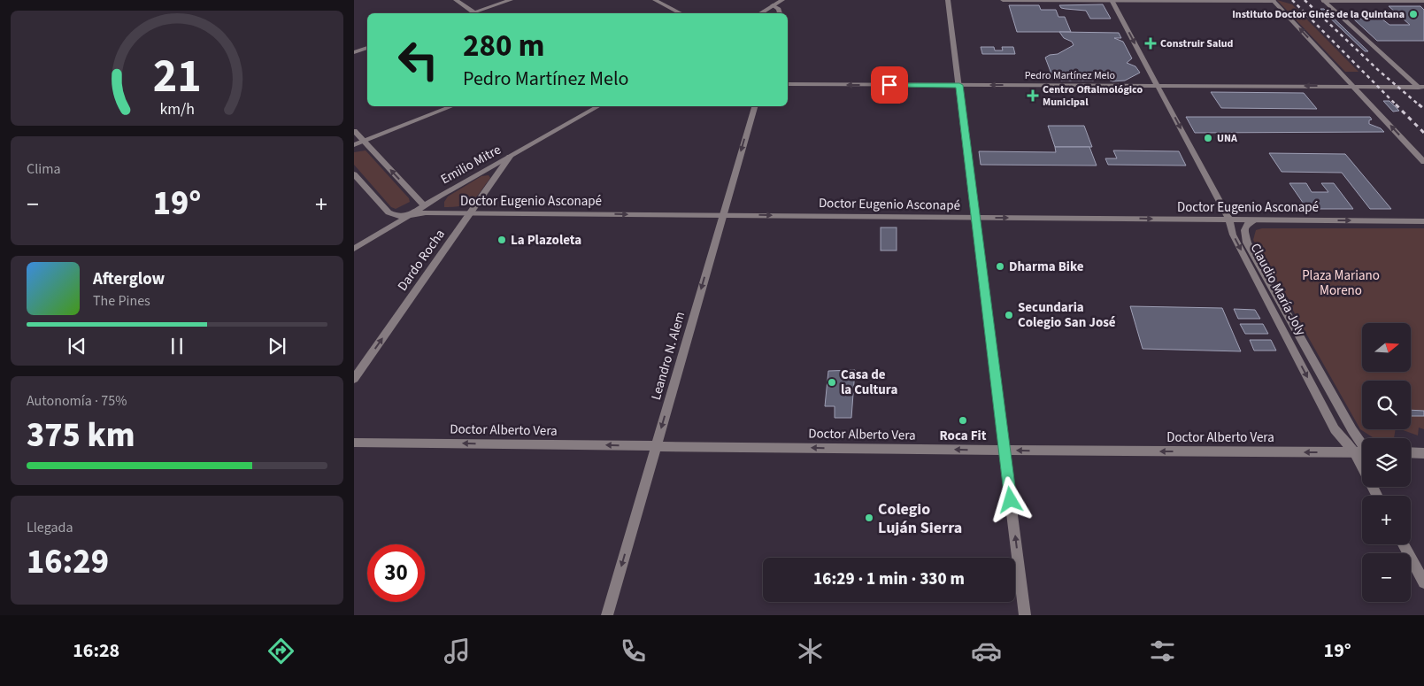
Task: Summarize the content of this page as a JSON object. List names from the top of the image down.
{
  "streets": {
    "street": [
      "Pedro Martínez Melo",
      "Emilio Mitre",
      "Doctor Eugenio Asconapé",
      "Dardo Rocha",
      "Claudio María Joly",
      "Leandro N. Alem",
      "Doctor Alberto Vera"
    ]
  },
  "crossings": [
    ["Pedro Martínez Melo", "Claudio María Joly"],
    ["Emilio Mitre", "Doctor Eugenio Asconapé"],
    ["Emilio Mitre", "Dardo Rocha"],
    ["Doctor Eugenio Asconapé", "Dardo Rocha"],
    ["Doctor Eugenio Asconapé", "Claudio María Joly"],
    ["Doctor Eugenio Asconapé", "Leandro N. Alem"],
    ["Claudio María Joly", "Doctor Alberto Vera"],
    ["Leandro N. Alem", "Doctor Alberto Vera"]
  ],
  "one_way": [
    "Pedro Martínez Melo",
    "Doctor Eugenio Asconapé",
    "Dardo Rocha",
    "Leandro N. Alem",
    "Doctor Alberto Vera"
  ],
  "parks": ["Plaza Mariano Moreno"],
  "places": {
    "other": [
      "Instituto Doctor Ginés de la Quintana",
      "UNA",
      "La Plazoleta",
      "Dharma Bike",
      "Secundaria Colegio San José",
      "Casa de la Cultura",
      "Roca Fit",
      "Colegio Luján Sierra"
    ],
    "health": ["Construir Salud", "Centro Oftalmológico Municipal"]
  },
  "north": "right",
  "page": {
    "turn": ["280 m", "Pedro Martínez Melo"],
    "tile": [
      "Clima",
      ["Autonomía · 75%", "375 km"],
      ["Llegada", "16:29"]
    ],
    "heat": ["−", "19°", "+"],
    "song": ["Afterglow", "The Pines"],
    "map_buttons": ["+", "−"],
    "limit": "30",
    "trip": "16:29 · 1 min · 330 m",
    "tabs": ["16:28", "19°"],
    "gauge": ["21", "km/h"]
  }
}
